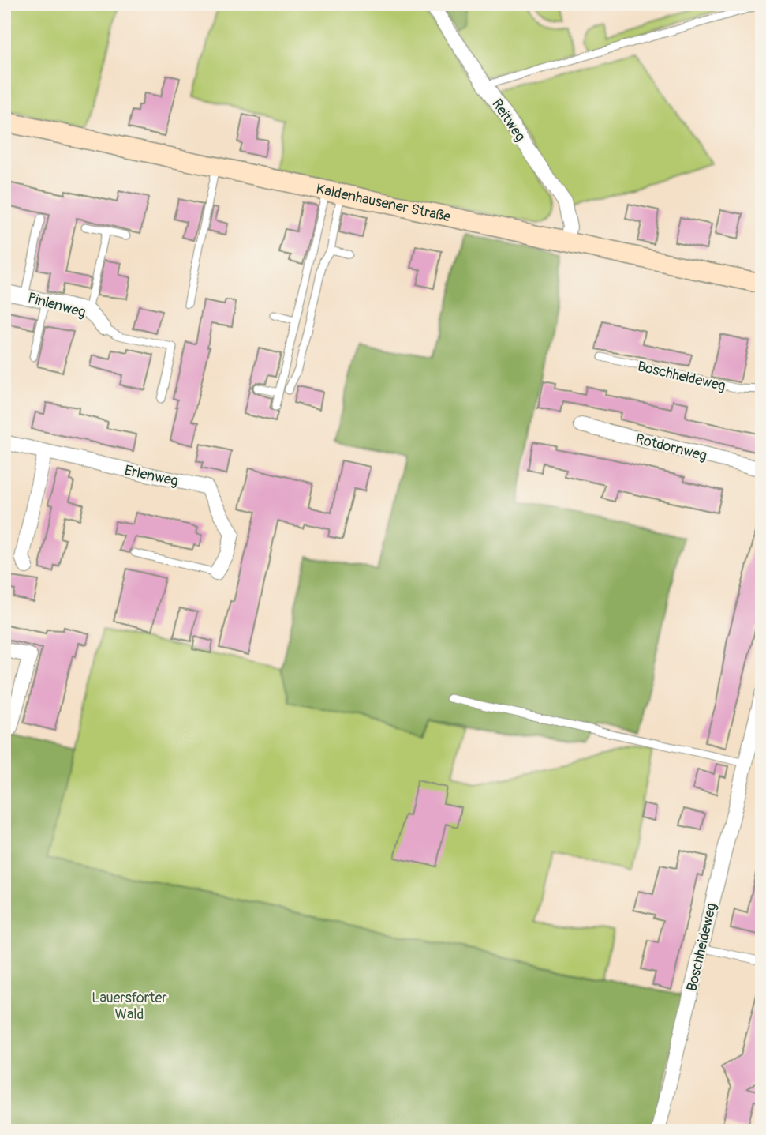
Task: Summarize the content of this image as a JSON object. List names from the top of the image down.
{
  "streets": {
    "main road": ["Kaldenhausener Straße"],
    "street": [
      "Reitweg",
      "Pinienweg",
      "Boschheideweg",
      "Rotdornweg",
      "Erlenweg"
    ]
  },
  "crossings": [
    ["Reitweg", "Kaldenhausener Straße"]
  ],
  "parks": ["Lauersforter Wald"]
}
